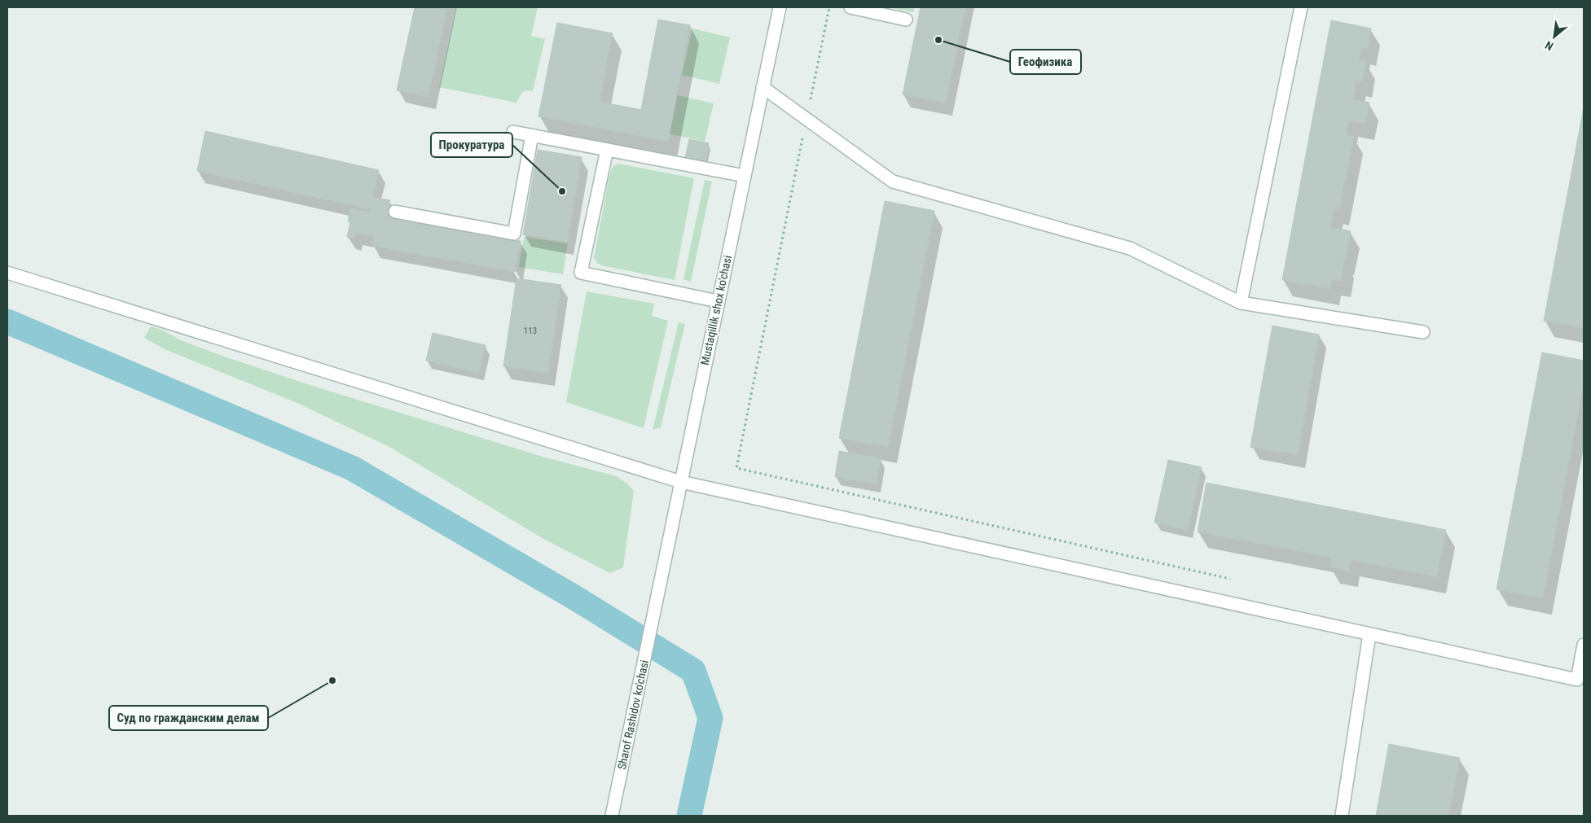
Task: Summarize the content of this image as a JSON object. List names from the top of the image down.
{
  "streets": {
    "street": ["Mustaqillik shox ko'chasi", "Sharof Rashidov ko'chasi"]
  },
  "crossings": [
    ["Mustaqillik shox ko'chasi", "Sharof Rashidov ko'chasi"]
  ],
  "places": ["Геофизика", "Прокуратура", "Суд по гражданским делам"],
  "house_numbers": ["113"],
  "north": "bottom left"
}
